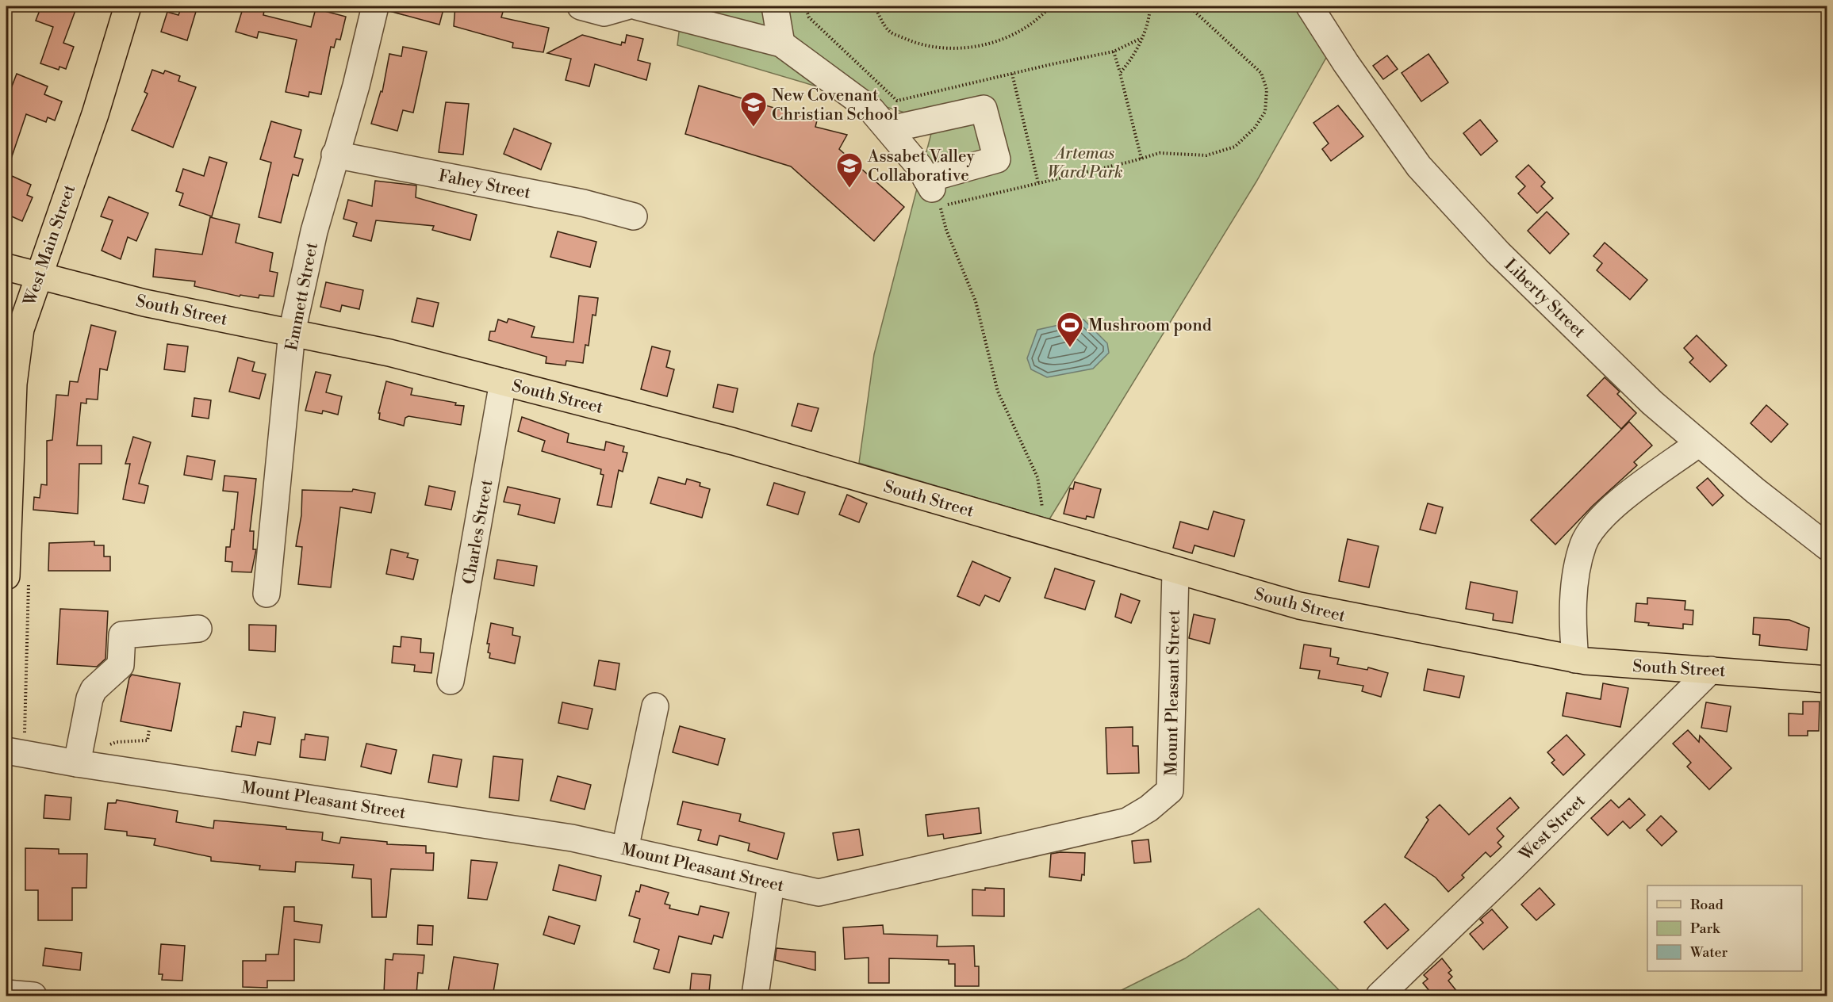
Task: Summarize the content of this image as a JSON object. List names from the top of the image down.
{
  "streets": {
    "main road": ["West Main Street", "South Street"],
    "street": [
      "Fahey Street",
      "Emmett Street",
      "Liberty Street",
      "Charles Street",
      "Mount Pleasant Street",
      "West Street"
    ]
  },
  "crossings": [
    ["Fahey Street", "Emmett Street"],
    ["West Main Street", "South Street"],
    ["Emmett Street", "South Street"],
    ["South Street", "Charles Street"],
    ["South Street", "Mount Pleasant Street"],
    ["South Street", "West Street"]
  ],
  "parks": ["Artemas Ward Park"],
  "places": {
    "school or university": ["New Covenant Christian School", "Assabet Valley Collaborative"],
    "sports": ["Mushroom pond"]
  },
  "legend": ["Road", "Park", "Water"]
}
